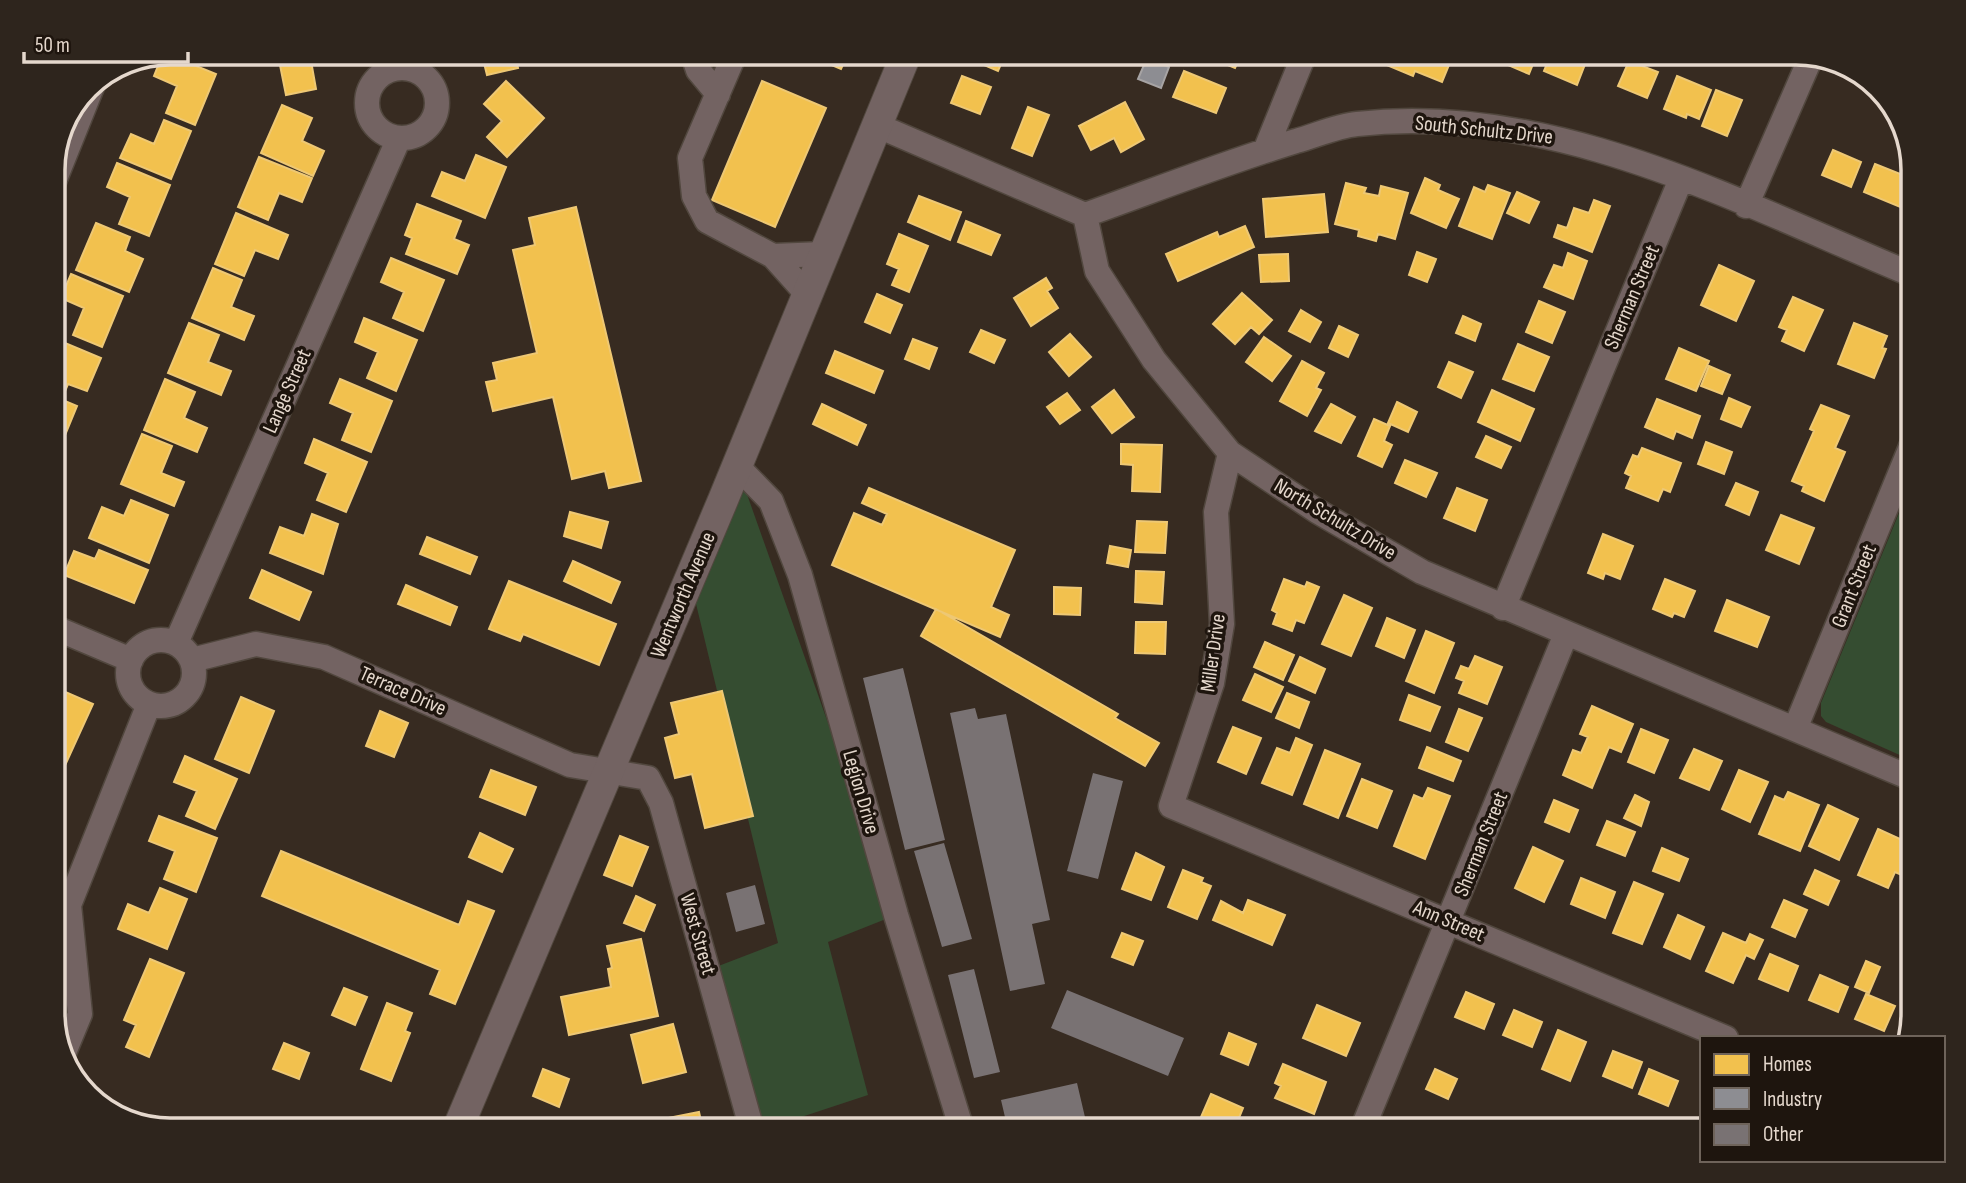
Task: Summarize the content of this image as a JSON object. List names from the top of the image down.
{
  "streets": {
    "street": [
      "South Schultz Drive",
      "Sherman Street",
      "Lange Street",
      "North Schultz Drive",
      "Grant Street",
      "Wentworth Avenue",
      "Miller Drive",
      "Terrace Drive",
      "Legion Drive",
      "Ann Street",
      "West Street"
    ]
  },
  "crossings": [
    ["South Schultz Drive", "Sherman Street"],
    ["South Schultz Drive", "North Schultz Drive"],
    ["Sherman Street", "North Schultz Drive"],
    ["Sherman Street", "Ann Street"],
    ["Lange Street", "Terrace Drive"],
    ["North Schultz Drive", "Grant Street"],
    ["North Schultz Drive", "Miller Drive"],
    ["Wentworth Avenue", "Terrace Drive"],
    ["Wentworth Avenue", "Legion Drive"],
    ["Wentworth Avenue", "West Street"],
    ["Miller Drive", "Ann Street"],
    ["Terrace Drive", "West Street"]
  ],
  "legend": ["Homes", "Industry", "Other"],
  "scale_bar": "50 m"
}
